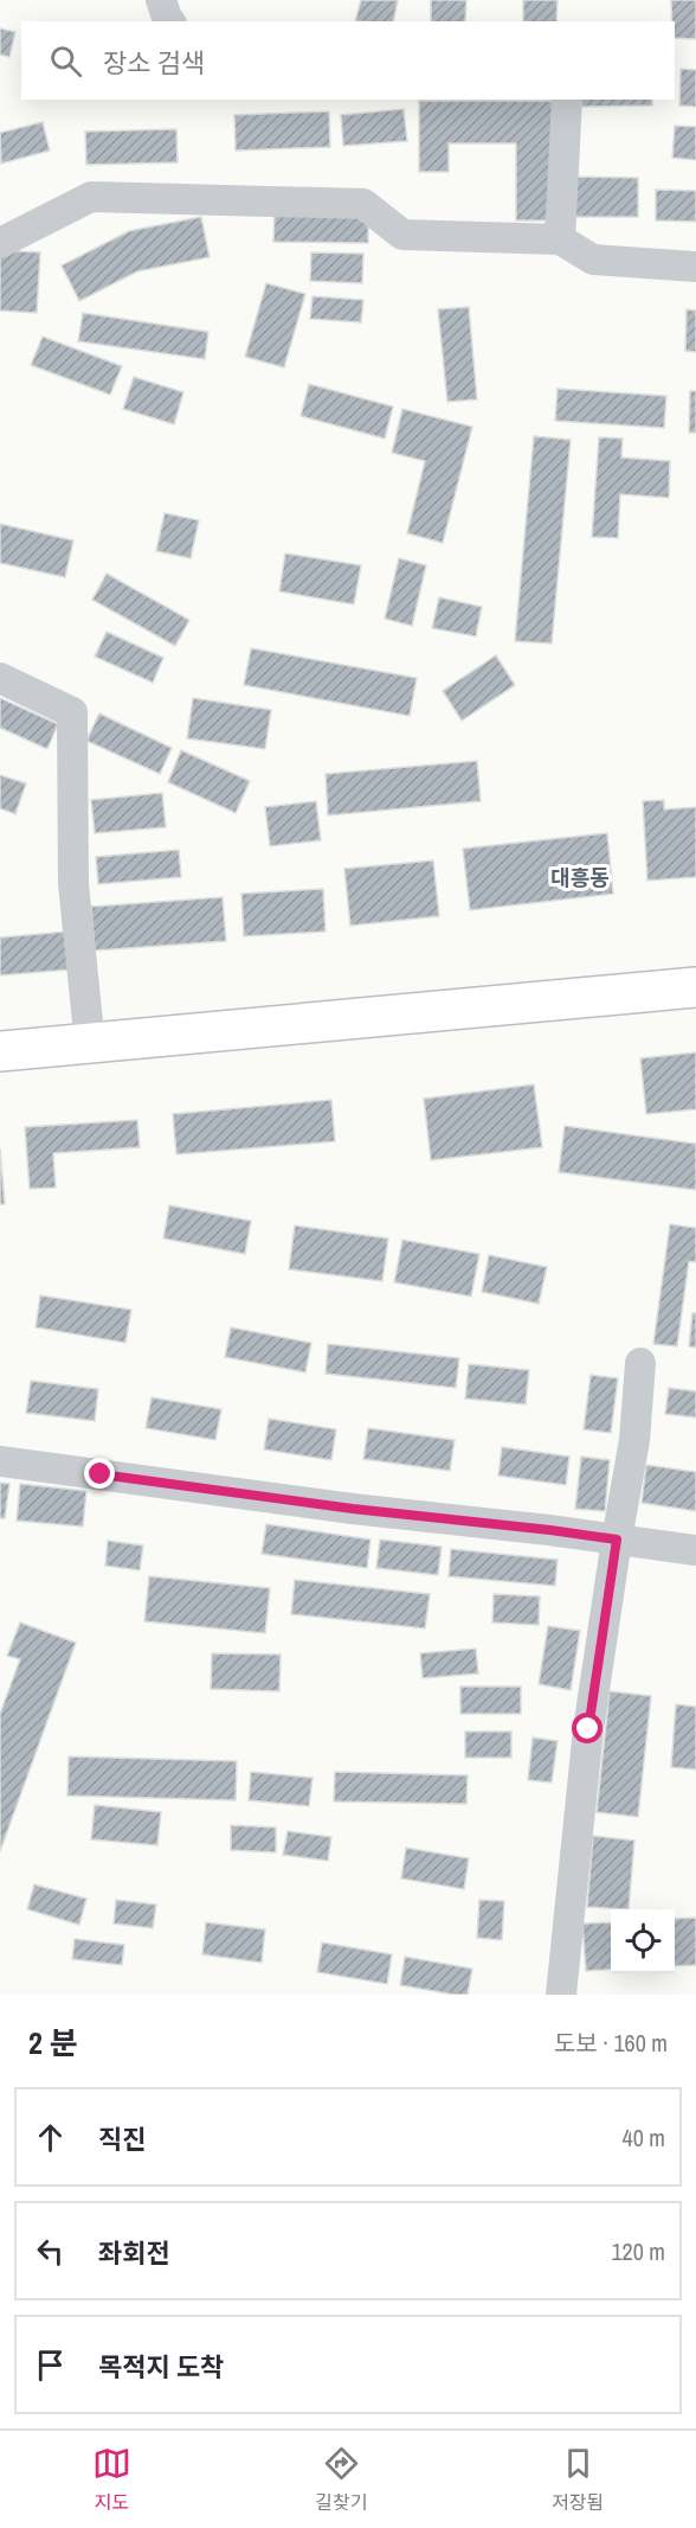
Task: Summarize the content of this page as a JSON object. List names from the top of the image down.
{
  "districts": ["대흥동"],
  "page": {
    "search": "장소 검색",
    "heading": ["2 분", "도보 · 160 m"],
    "list": [
      ["직진", "40 m"],
      ["좌회전", "120 m"],
      "목적지 도착"
    ],
    "nav": ["지도", "길찾기", "저장됨"]
  }
}
